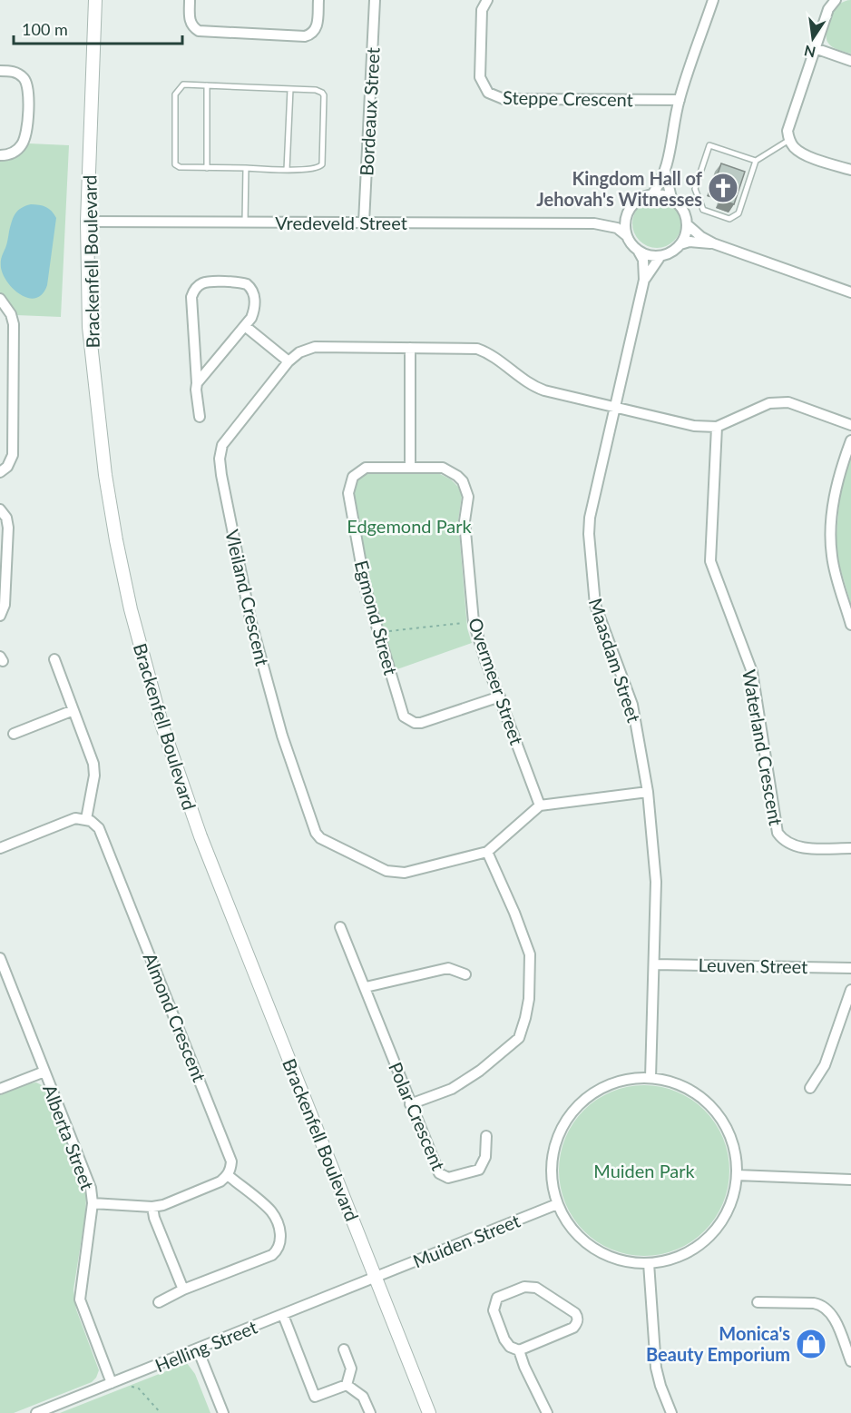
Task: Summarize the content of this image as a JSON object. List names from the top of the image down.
{
  "streets": {
    "street": [
      "Steppe Crescent",
      "Bordeaux Street",
      "Vredeveld Street",
      "Brackenfell Boulevard",
      "Vleiland Crescent",
      "Egmond Street",
      "Maasdam Street",
      "Overmeer Street",
      "Waterland Crescent",
      "Leuven Street",
      "Almond Crescent",
      "Polar Crescent",
      "Alberta Street",
      "Muiden Street",
      "Helling Street"
    ]
  },
  "crossings": [
    ["Bordeaux Street", "Vredeveld Street"],
    ["Vredeveld Street", "Brackenfell Boulevard"],
    ["Vredeveld Street", "Maasdam Street"],
    ["Brackenfell Boulevard", "Muiden Street"],
    ["Brackenfell Boulevard", "Helling Street"],
    ["Vleiland Crescent", "Maasdam Street"],
    ["Vleiland Crescent", "Overmeer Street"],
    ["Vleiland Crescent", "Waterland Crescent"],
    ["Egmond Street", "Overmeer Street"],
    ["Maasdam Street", "Leuven Street"],
    ["Maasdam Street", "Muiden Street"],
    ["Alberta Street", "Helling Street"],
    ["Muiden Street", "Helling Street"]
  ],
  "parks": ["Edgemond Park", "Muiden Park"],
  "places": {
    "church": ["Kingdom Hall of Jehovah's Witnesses"],
    "shop": ["Monica's Beauty Emporium"]
  },
  "scale_bar": "100 m",
  "north": "bottom"
}
